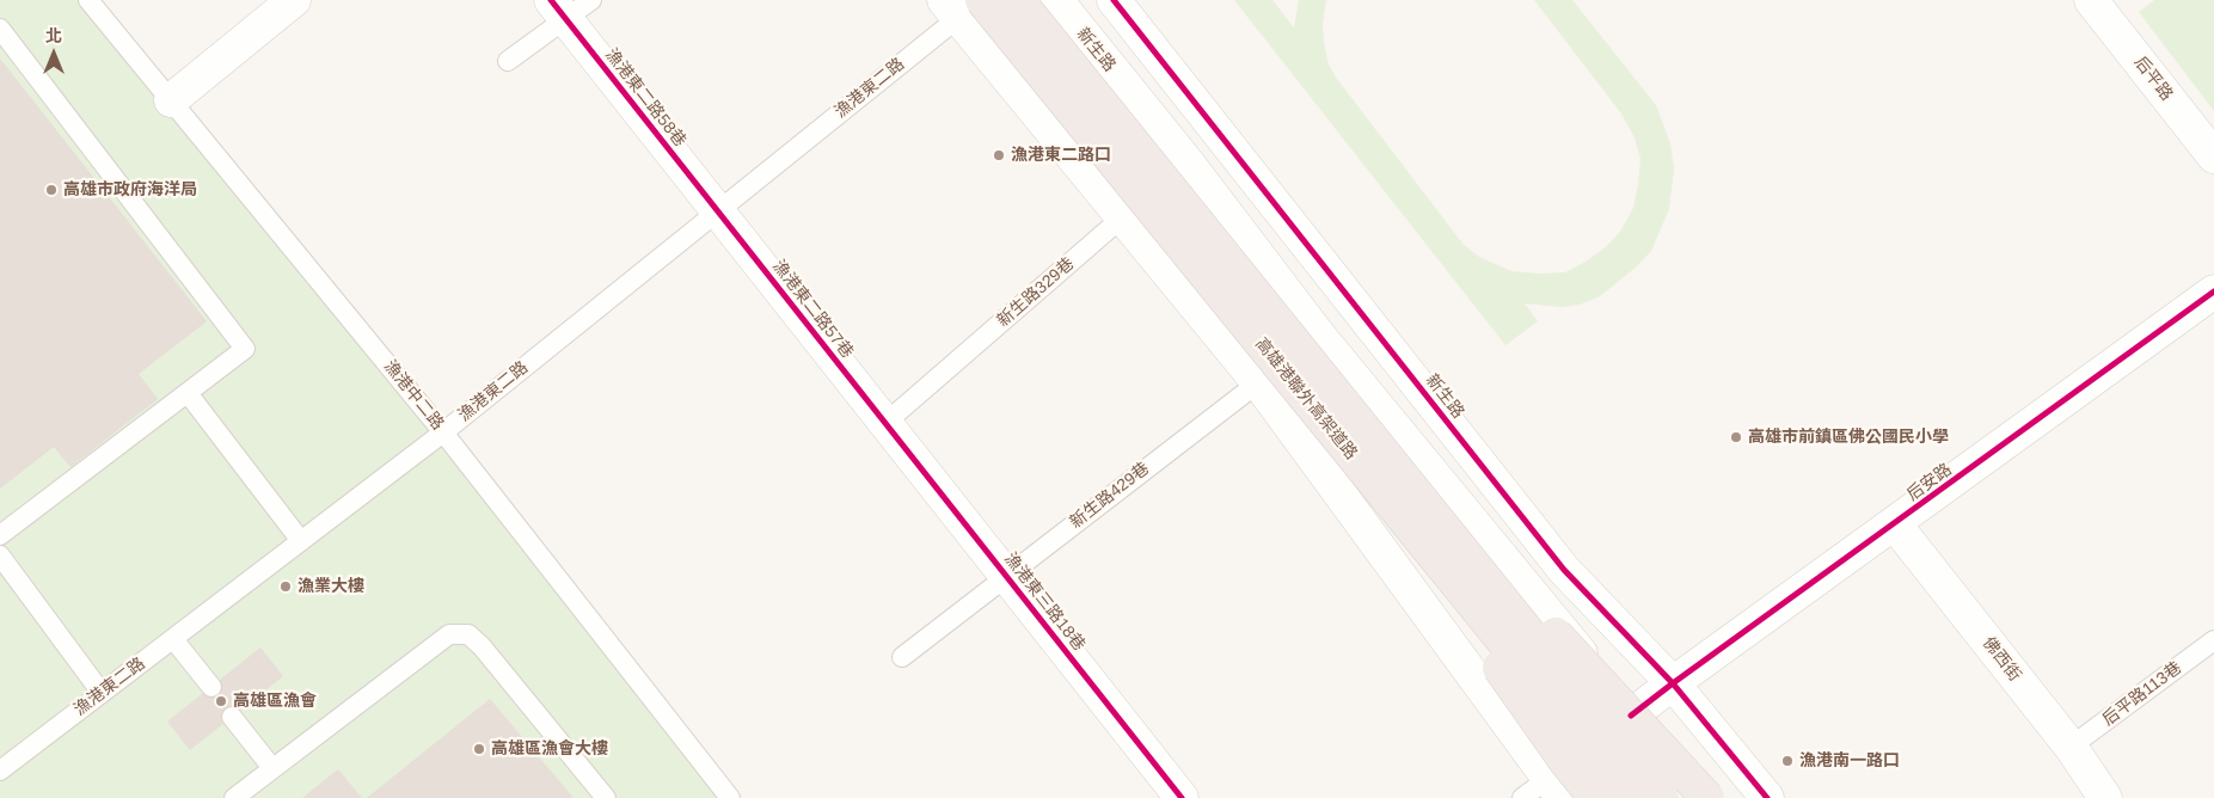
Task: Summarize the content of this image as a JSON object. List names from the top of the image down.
{
  "streets": {
    "highway": ["高雄港聯外高架道路"],
    "street": [
      "新生路",
      "后平路",
      "漁港東二路58巷",
      "漁港東二路57巷",
      "后安路",
      "漁港東三路18巷",
      "佛西街"
    ],
    "lane": [
      "漁港東二路",
      "新生路329巷",
      "漁港中二路",
      "新生路429巷",
      "后平路113巷"
    ]
  },
  "crossings": [
    ["新生路", "新生路329巷"],
    ["新生路", "后安路"],
    ["新生路", "新生路429巷"],
    ["漁港東二路", "漁港東二路58巷"],
    ["漁港東二路", "漁港東二路57巷"],
    ["漁港東二路", "漁港中二路"],
    ["漁港東二路", "高雄港聯外高架道路"],
    ["漁港東二路58巷", "漁港東二路57巷"],
    ["新生路329巷", "漁港東二路57巷"],
    ["新生路329巷", "漁港東三路18巷"],
    ["漁港東二路57巷", "漁港東三路18巷"],
    ["后安路", "佛西街"],
    ["新生路429巷", "漁港東三路18巷"],
    ["佛西街", "后平路113巷"]
  ],
  "places": [
    "漁港東二路口",
    "高雄市政府海洋局",
    "高雄市前鎮區佛公國民小學",
    "漁業大樓",
    "高雄區漁會",
    "高雄區漁會大樓",
    "漁港南一路口"
  ],
  "north": "top"
}
